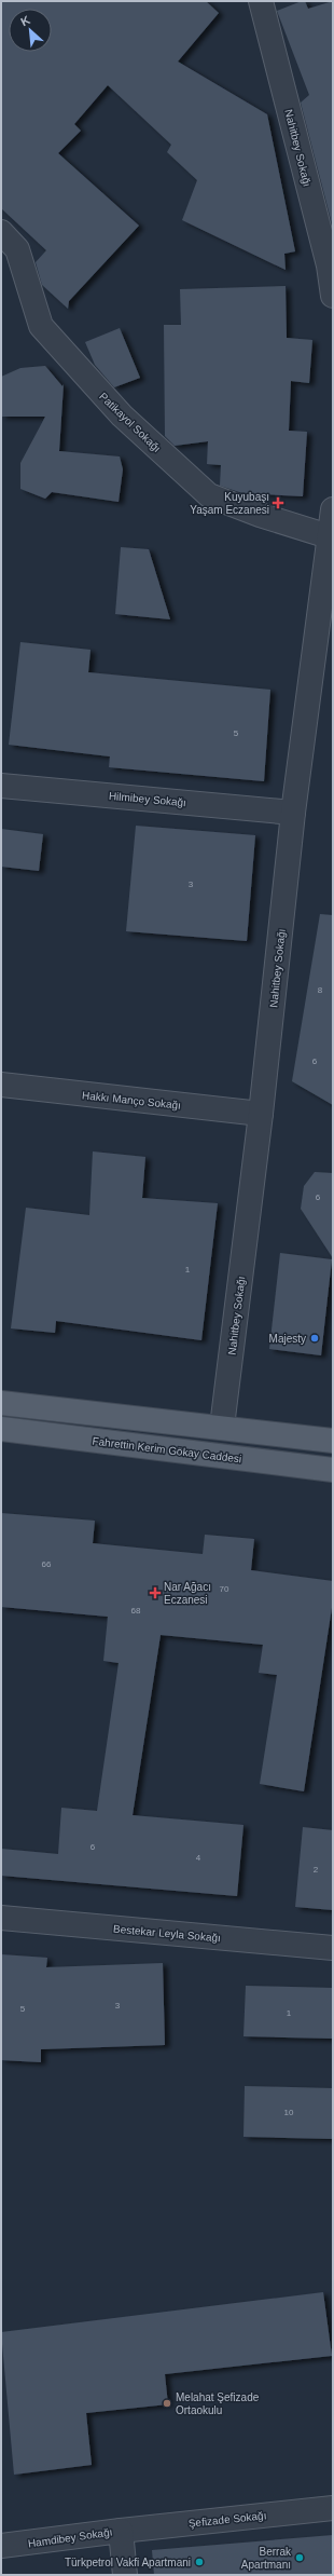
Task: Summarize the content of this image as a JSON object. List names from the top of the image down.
{
  "streets": {
    "main road": ["Fahrettin Kerim Gökay Caddesi"],
    "street": [
      "Nahitbey Sokağı",
      "Patikayol Sokağı",
      "Hilmibey Sokağı",
      "Hakkı Manço Sokağı",
      "Bestekar Leyla Sokağı",
      "Şefizade Sokağı",
      "Hamdibey Sokağı"
    ]
  },
  "crossings": [
    ["Nahitbey Sokağı", "Patikayol Sokağı"],
    ["Nahitbey Sokağı", "Hilmibey Sokağı"],
    ["Nahitbey Sokağı", "Hakkı Manço Sokağı"],
    ["Şefizade Sokağı", "Hamdibey Sokağı"]
  ],
  "places": {
    "health": ["Kuyubaşı Yaşam Eczanesi", "Nar Ağacı Eczanesi"],
    "other": [
      "Majesty",
      "Melahat Şefizade Ortaokulu",
      "Berrak Apartmanı",
      "Türkpetrol Vakfi Apartmani"
    ]
  },
  "house_numbers": [
    "5",
    "3",
    "8",
    "6",
    "6",
    "1",
    "66",
    "70",
    "68",
    "6",
    "4",
    "2",
    "3",
    "5",
    "1",
    "10"
  ],
  "north": "top left"
}
